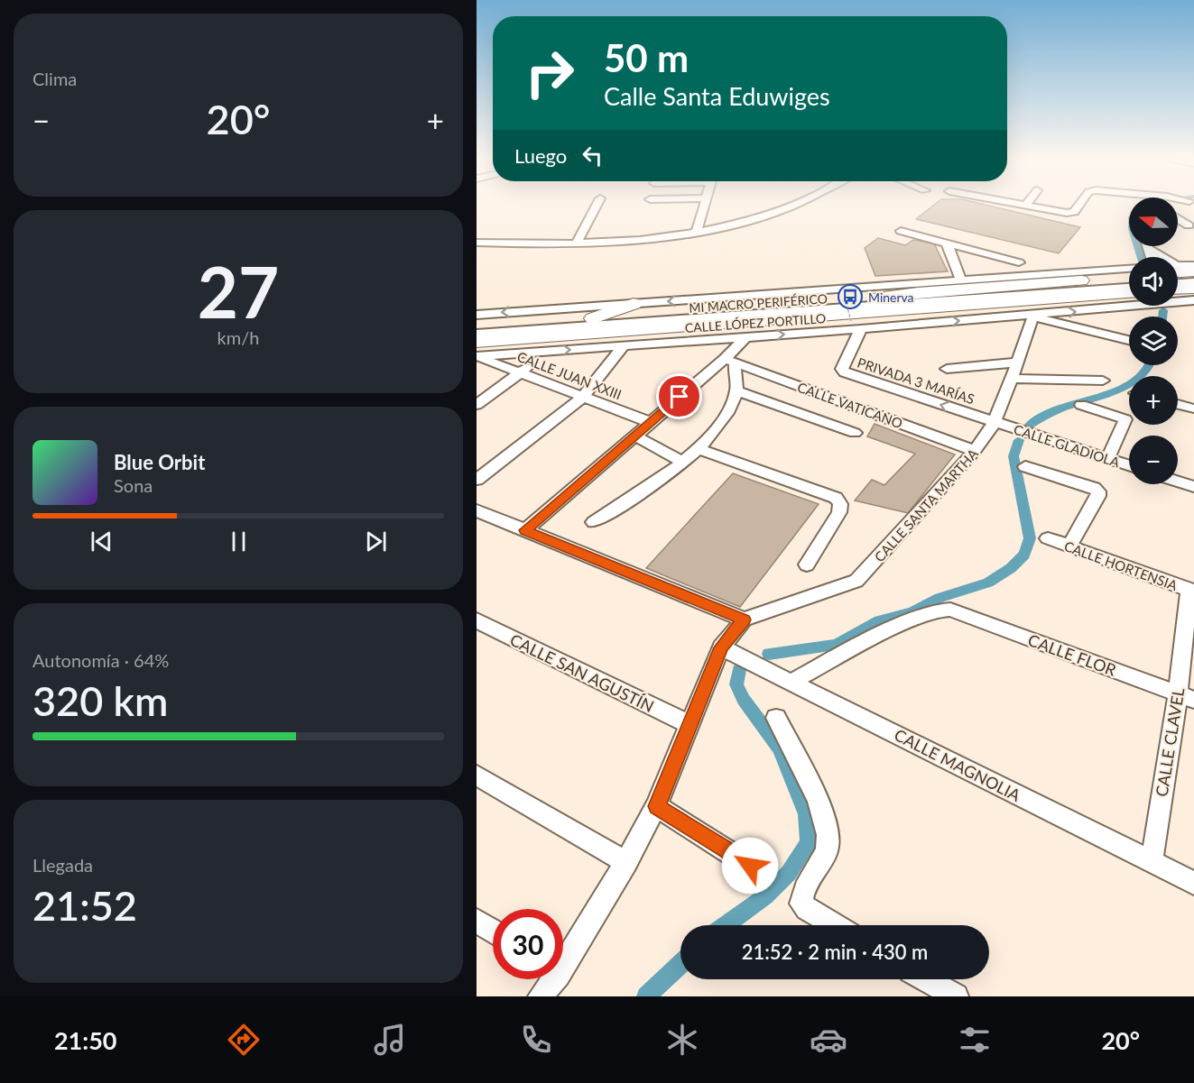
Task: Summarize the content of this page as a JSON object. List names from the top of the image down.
{
  "streets": {
    "street": [
      "MI MACRO PERIFÉRICO",
      "CALLE LÓPEZ PORTILLO",
      "CALLE JUAN XXIII",
      "PRIVADA 3 MARÍAS",
      "CALLE VATICANO",
      "CALLE GLADIOLA",
      "CALLE SANTA MARTHA",
      "CALLE HORTENSIA",
      "CALLE FLOR",
      "CALLE SAN AGUSTÍN",
      "CALLE CLAVEL",
      "CALLE MAGNOLIA"
    ]
  },
  "crossings": [
    ["CALLE LÓPEZ PORTILLO", "CALLE JUAN XXIII"],
    ["CALLE LÓPEZ PORTILLO", "PRIVADA 3 MARÍAS"],
    ["CALLE LÓPEZ PORTILLO", "CALLE SANTA MARTHA"],
    ["PRIVADA 3 MARÍAS", "CALLE GLADIOLA"],
    ["PRIVADA 3 MARÍAS", "CALLE SANTA MARTHA"],
    ["CALLE VATICANO", "CALLE SANTA MARTHA"],
    ["CALLE GLADIOLA", "CALLE SANTA MARTHA"],
    ["CALLE HORTENSIA", "CALLE CLAVEL"],
    ["CALLE FLOR", "CALLE CLAVEL"],
    ["CALLE FLOR", "CALLE MAGNOLIA"],
    ["CALLE CLAVEL", "CALLE MAGNOLIA"]
  ],
  "places": {
    "bus stop": ["Minerva"]
  },
  "north": "left",
  "page": {
    "tile": [
      "Clima",
      ["27", "km/h"],
      ["Autonomía · 64%", "320 km"],
      ["Llegada", "21:52"]
    ],
    "turn": ["50 m", "Calle Santa Eduwiges"],
    "heat": ["−", "20°", "+"],
    "then": "Luego",
    "map_buttons": ["+", "−"],
    "song": ["Blue Orbit", "Sona"],
    "limit": "30",
    "trip": "21:52 · 2 min · 430 m",
    "tabs": ["21:50", "20°"]
  }
}
